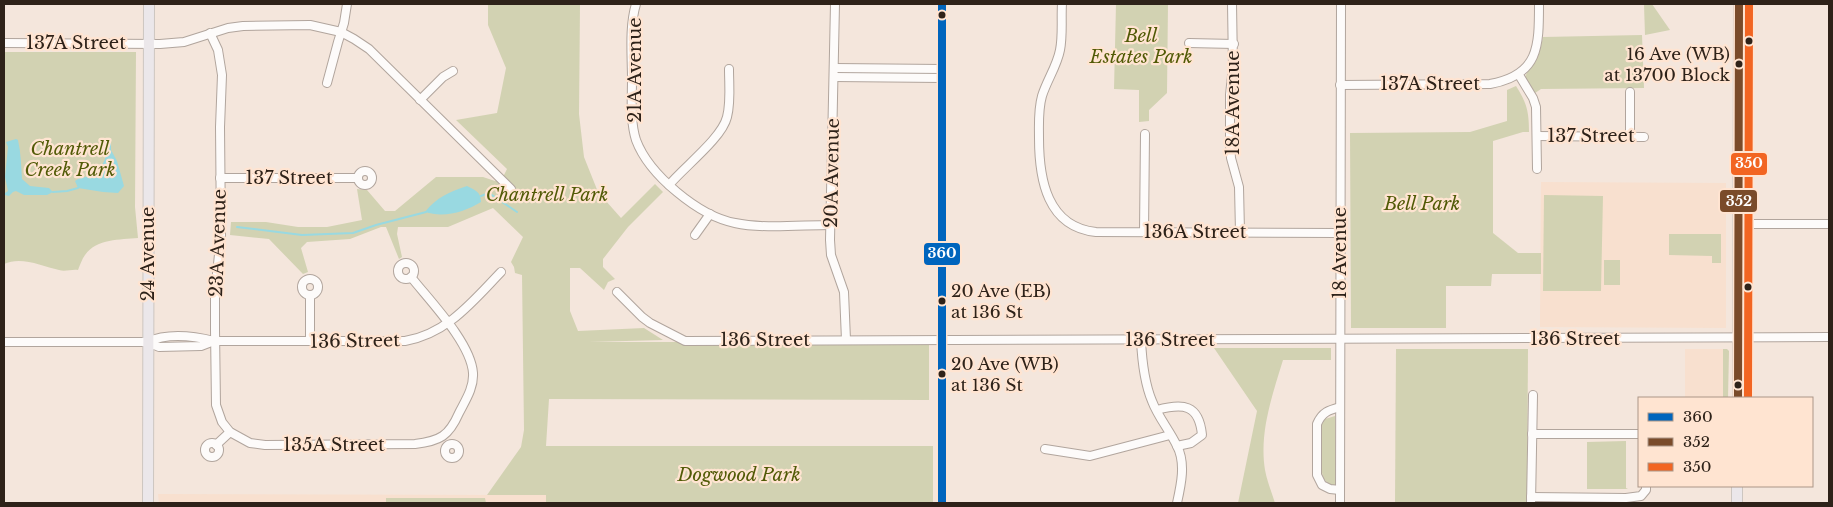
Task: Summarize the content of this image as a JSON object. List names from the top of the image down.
{
  "streets": {
    "main road": ["24 Avenue"],
    "street": [
      "137A Street",
      "21A Avenue",
      "18A Avenue",
      "137 Street",
      "20A Avenue",
      "136A Street",
      "23A Avenue",
      "18 Avenue",
      "136 Street",
      "135A Street"
    ]
  },
  "crossings": [
    ["137A Street", "23A Avenue"],
    ["137A Street", "18 Avenue"],
    ["137A Street", "24 Avenue"],
    ["18A Avenue", "136A Street"],
    ["137 Street", "23A Avenue"],
    ["20A Avenue", "136 Street"],
    ["136A Street", "18 Avenue"],
    ["23A Avenue", "136 Street"],
    ["23A Avenue", "135A Street"],
    ["18 Avenue", "136 Street"],
    ["24 Avenue", "136 Street"]
  ],
  "parks": [
    "Bell Estates Park",
    "Chantrell Creek Park",
    "Chantrell Park",
    "Bell Park",
    "Dogwood Park"
  ],
  "places": ["16 Ave (WB) at 13700 Block", "20 Ave (EB) at 136 St", "20 Ave (WB) at 136 St"],
  "lines": ["transit line 360", "transit line 352", "transit line 350"],
  "legend": ["360", "352", "350"]
}
